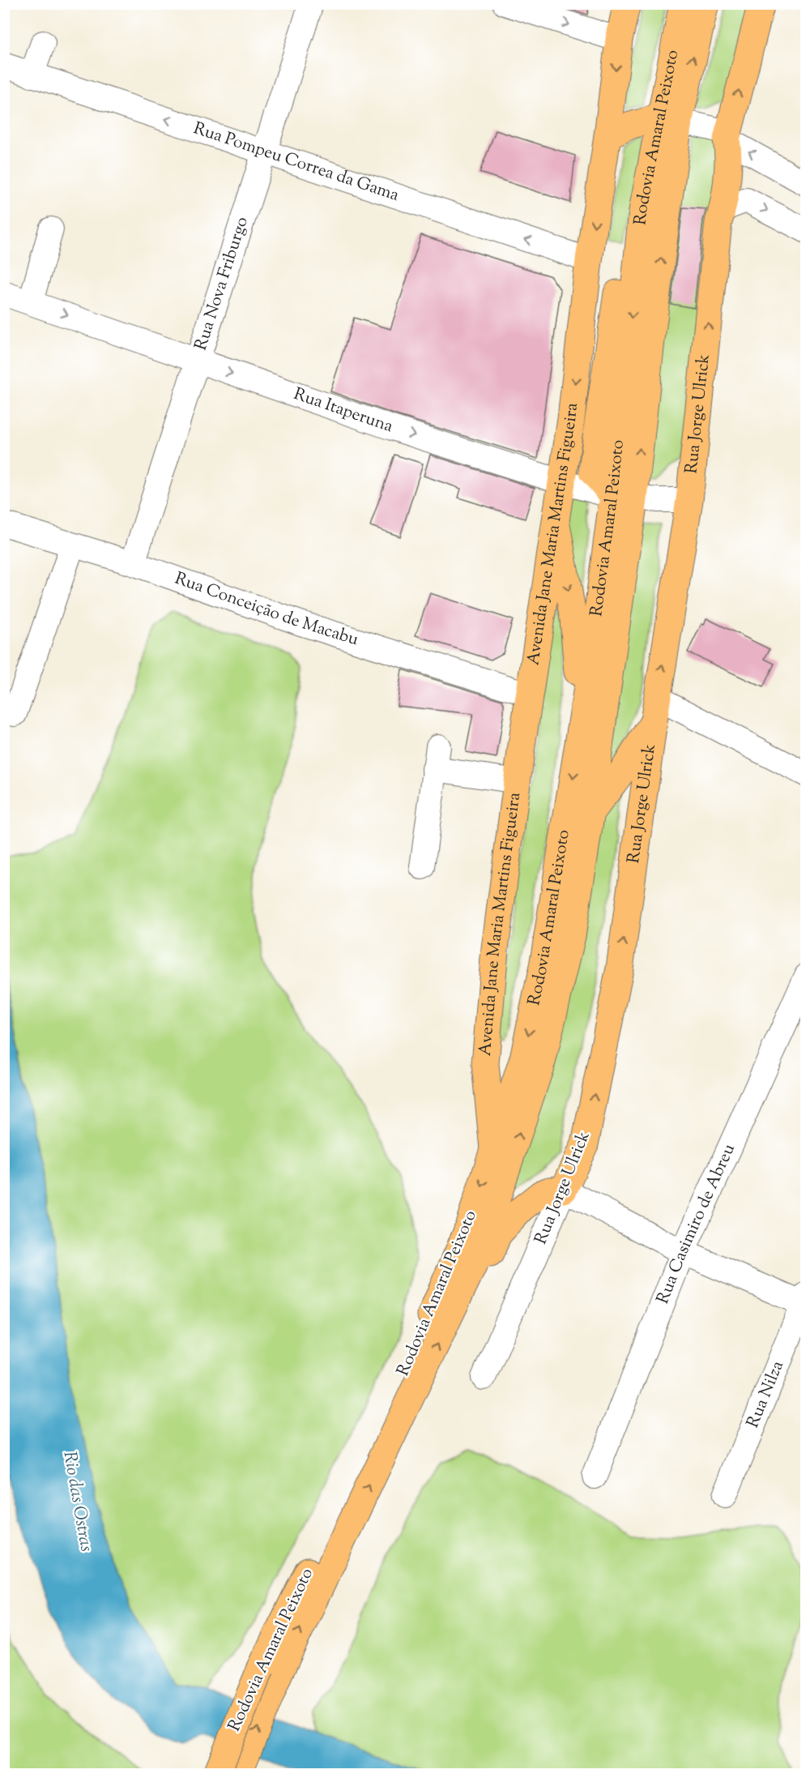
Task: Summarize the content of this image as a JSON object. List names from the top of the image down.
{
  "streets": {
    "main road": ["Rodovia Amaral Peixoto", "Rua Jorge Ulrick", "Avenida Jane Maria Martins Figueira"],
    "street": [
      "Rua Pompeu Correa da Gama",
      "Rua Nova Friburgo",
      "Rua Itaperuna",
      "Rua Conceição de Macabu",
      "Rua Casimiro de Abreu",
      "Rua Nilza"
    ]
  },
  "crossings": [
    ["Rodovia Amaral Peixoto", "Rua Itaperuna"],
    ["Rodovia Amaral Peixoto", "Avenida Jane Maria Martins Figueira"],
    ["Rua Pompeu Correa da Gama", "Rua Nova Friburgo"],
    ["Rua Pompeu Correa da Gama", "Avenida Jane Maria Martins Figueira"],
    ["Rua Nova Friburgo", "Rua Itaperuna"],
    ["Rua Nova Friburgo", "Rua Conceição de Macabu"],
    ["Rua Itaperuna", "Rua Jorge Ulrick"],
    ["Rua Itaperuna", "Avenida Jane Maria Martins Figueira"],
    ["Avenida Jane Maria Martins Figueira", "Rua Conceição de Macabu"]
  ],
  "one_way": [
    "Rua Pompeu Correa da Gama",
    "Rua Itaperuna",
    "Rua Jorge Ulrick",
    "Avenida Jane Maria Martins Figueira"
  ],
  "water": ["Rio das Ostras"]
}
